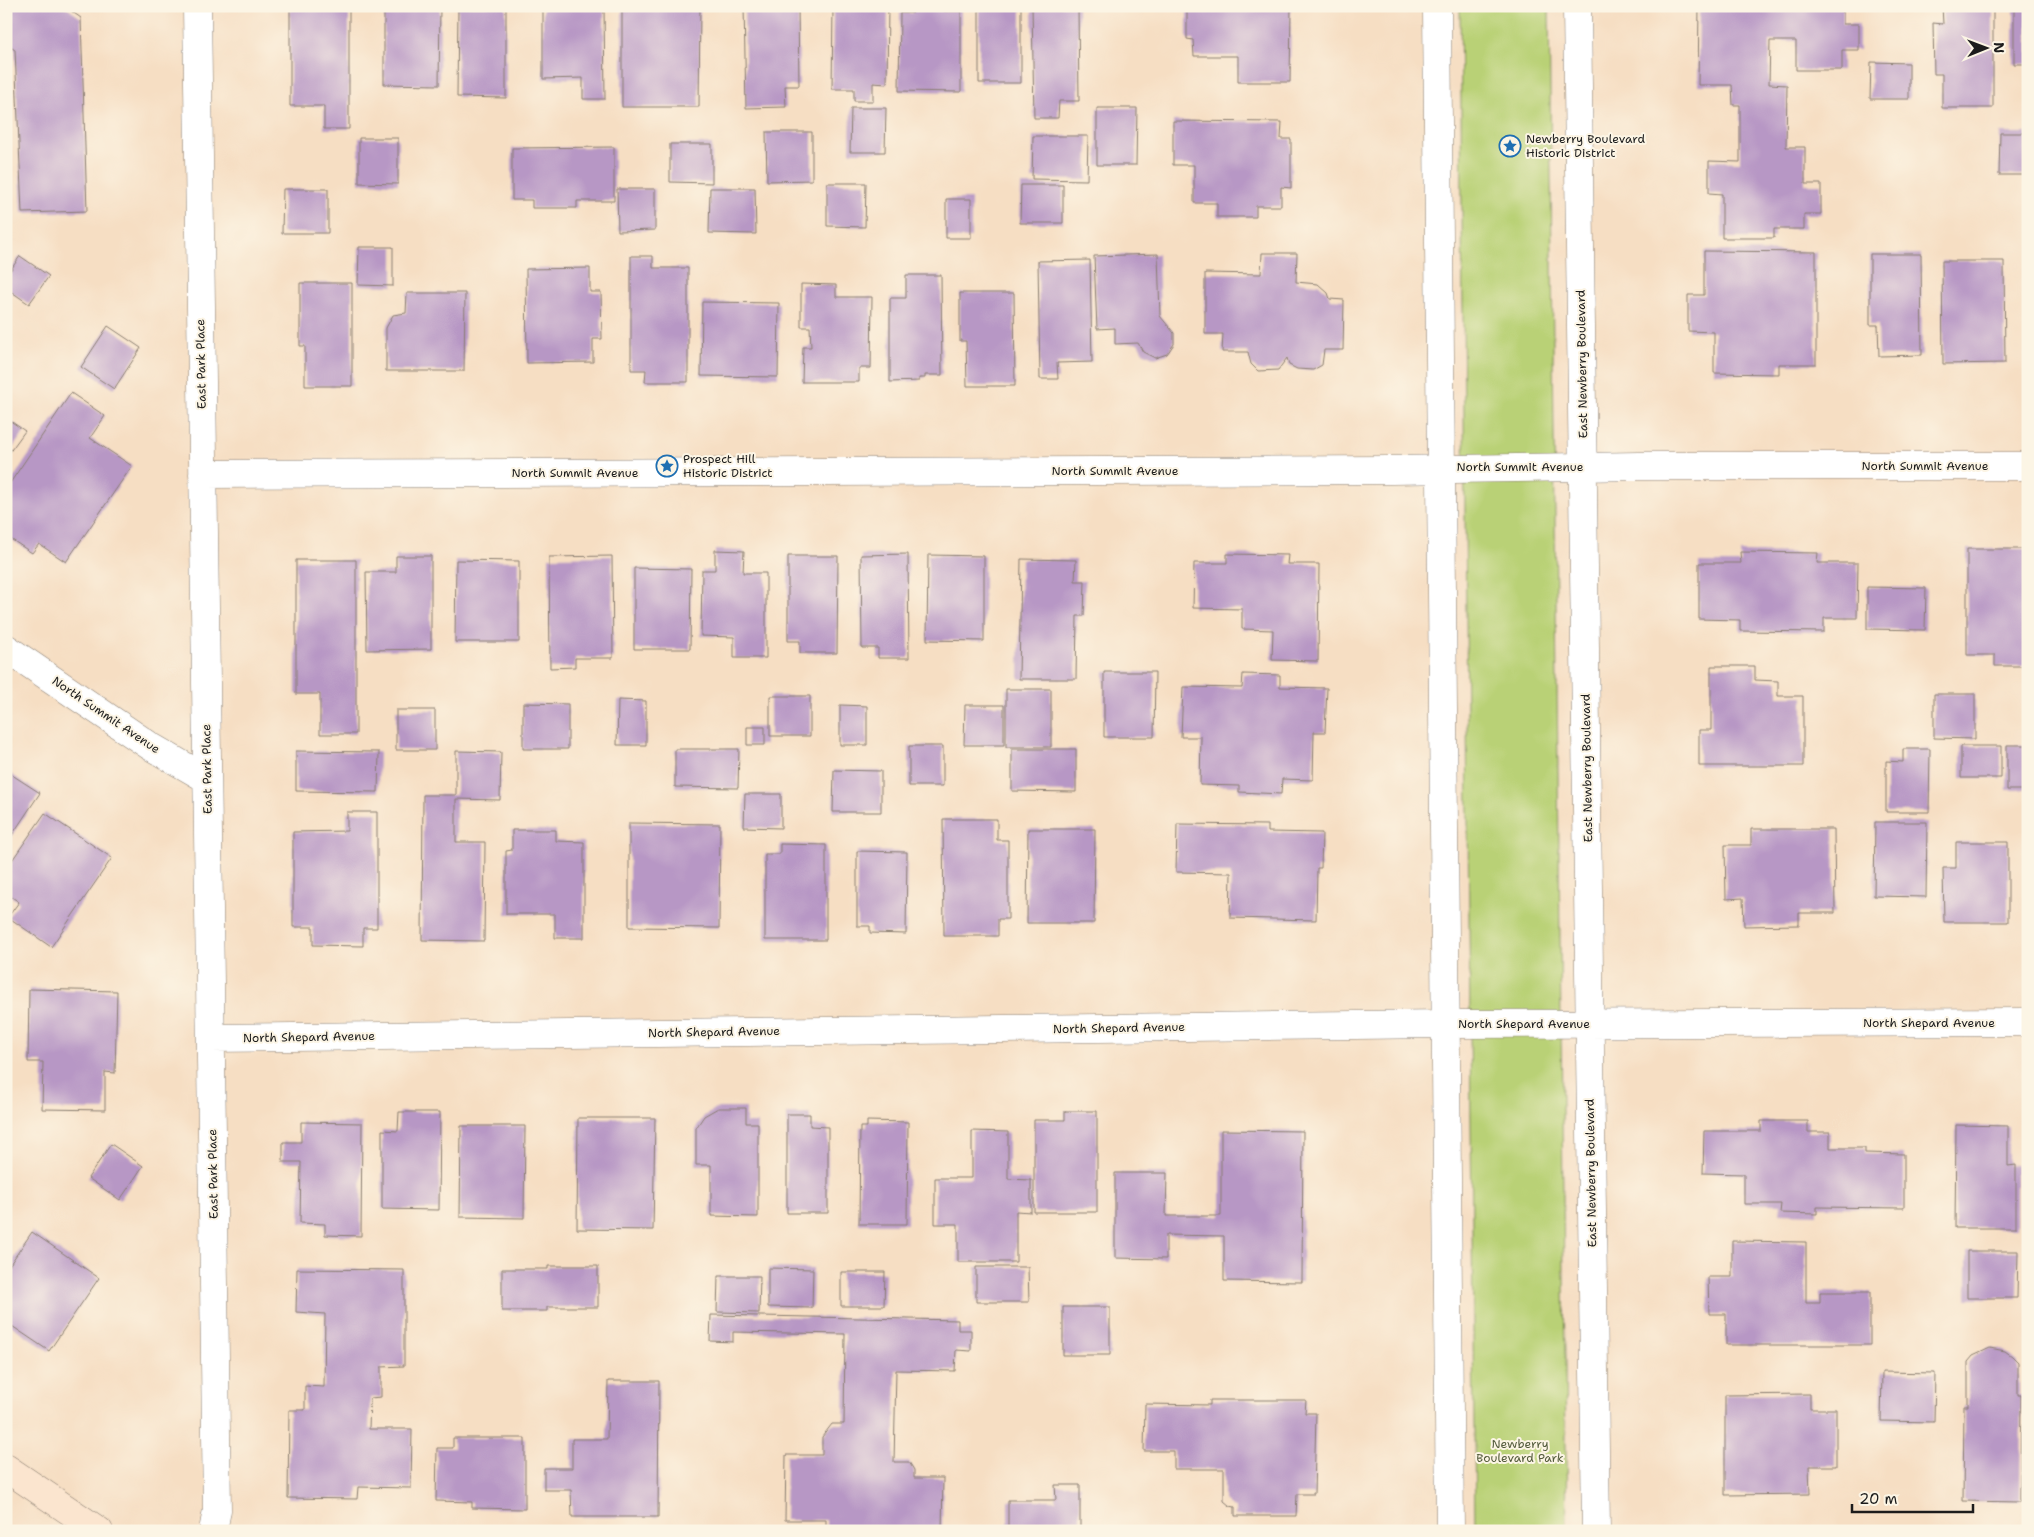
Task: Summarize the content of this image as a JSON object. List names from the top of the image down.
{
  "streets": {
    "street": [
      "East Park Place",
      "East Newberry Boulevard",
      "North Summit Avenue",
      "North Shepard Avenue"
    ]
  },
  "crossings": [
    ["East Park Place", "North Summit Avenue"],
    ["East Park Place", "North Shepard Avenue"],
    ["East Newberry Boulevard", "North Summit Avenue"],
    ["East Newberry Boulevard", "North Shepard Avenue"]
  ],
  "parks": ["Newberry Boulevard Park"],
  "places": {
    "place": ["Newberry Boulevard Historic District", "Prospect Hill Historic District"]
  },
  "scale_bar": "20 m",
  "north": "right"
}
